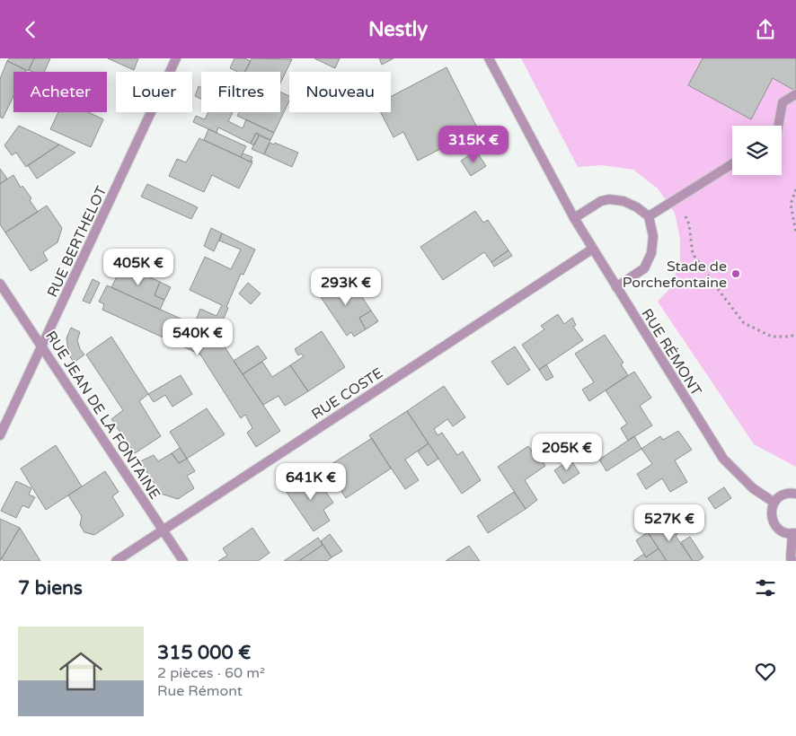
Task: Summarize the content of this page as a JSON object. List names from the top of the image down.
{
  "streets": {
    "street": [
      "RUE BERTHELOT",
      "RUE RÉMONT",
      "RUE COSTE",
      "RUE JEAN DE LA FONTAINE"
    ]
  },
  "crossings": [
    ["RUE BERTHELOT", "RUE JEAN DE LA FONTAINE"],
    ["RUE RÉMONT", "RUE COSTE"],
    ["RUE COSTE", "RUE JEAN DE LA FONTAINE"]
  ],
  "places": ["Stade de Porchefontaine"],
  "page": {
    "header": "Nestly",
    "chip": [
      "Acheter",
      "Louer",
      "Filtres",
      "Nouveau"
    ],
    "price": [
      "315K €",
      "405K €",
      "293K €",
      "540K €",
      "205K €",
      "641K €",
      "527K €"
    ],
    "heading": "7 biens",
    "list": [
      {
        "name": "315 000 €",
        "note": "2 pièces · 60 m² · Rue Rémont"
      }
    ]
  }
}
